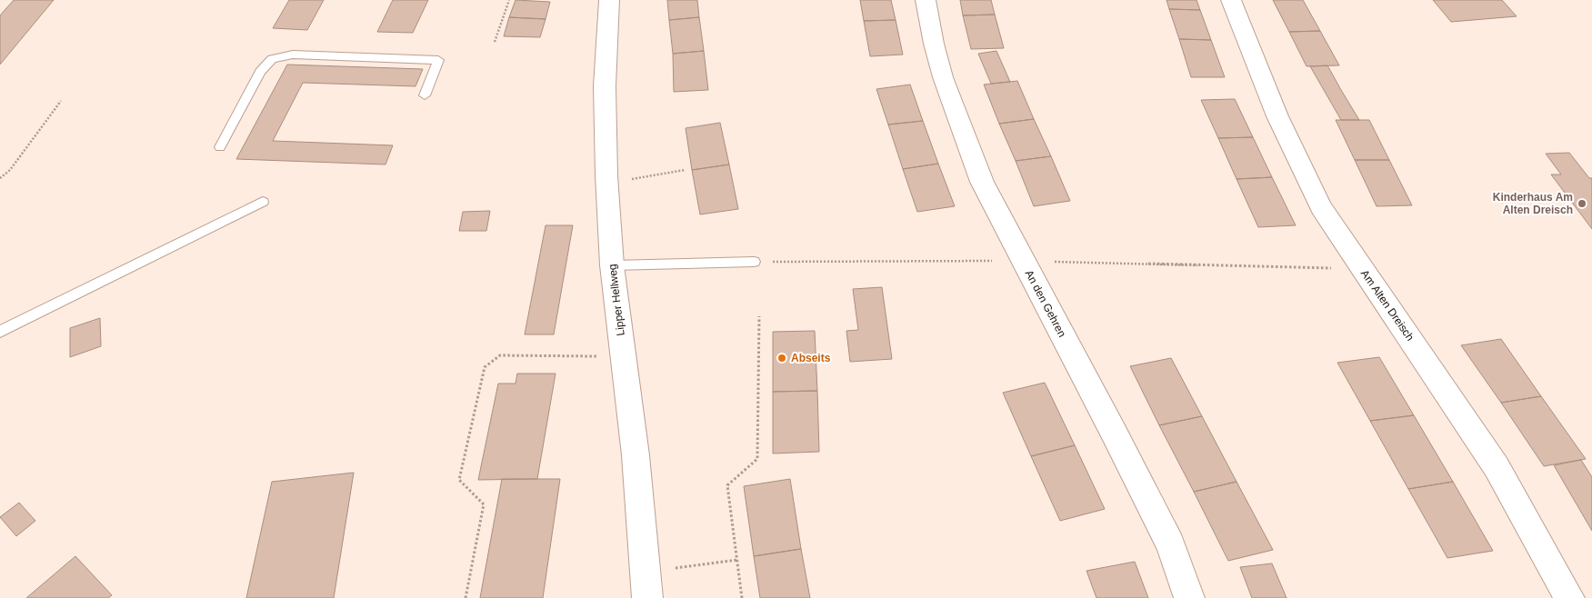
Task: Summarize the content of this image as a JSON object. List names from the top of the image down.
{
  "streets": {
    "street": ["Lipper Hellweg", "An den Gehren", "Am Alten Dreisch"]
  },
  "places": ["Kinderhaus Am Alten Dreisch", "Abseits"]
}
